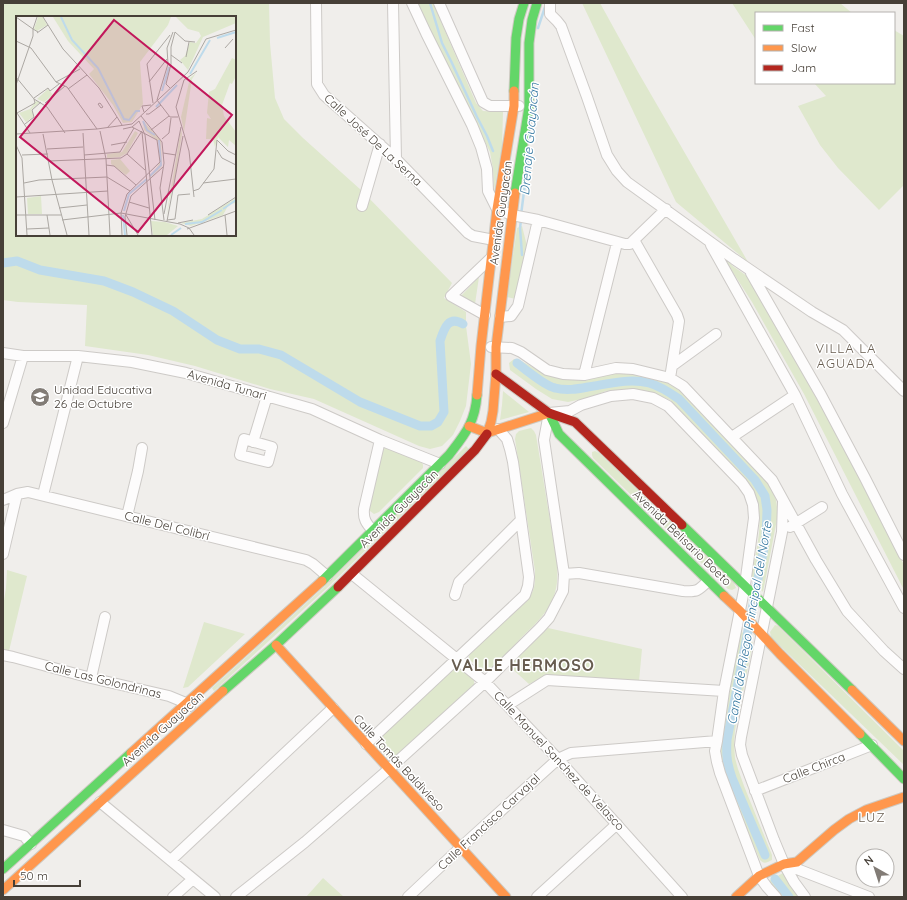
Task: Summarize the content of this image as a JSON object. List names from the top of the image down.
{
  "streets": {
    "main road": ["Avenida Guayacán", "Avenida Belisario Boeto", "Calle Tomás Baldivieso"],
    "street": [
      "Calle José De La Serna",
      "Avenida Tunari",
      "Calle Del Colibrí",
      "Calle Las Golondrinas",
      "Calle Manuel Sanchez de Velasco",
      "Calle Chirca",
      "Calle Francisco Carvajal"
    ]
  },
  "crossings": [
    ["Calle José De La Serna", "Avenida Guayacán"],
    ["Avenida Guayacán", "Avenida Tunari"],
    ["Avenida Guayacán", "Calle Del Colibrí"],
    ["Avenida Guayacán", "Avenida Belisario Boeto"],
    ["Avenida Guayacán", "Calle Las Golondrinas"],
    ["Avenida Guayacán", "Calle Manuel Sanchez de Velasco"],
    ["Avenida Guayacán", "Calle Tomás Baldivieso"],
    ["Avenida Belisario Boeto", "Calle Chirca"],
    ["Calle Manuel Sanchez de Velasco", "Calle Francisco Carvajal"],
    ["Calle Tomás Baldivieso", "Calle Francisco Carvajal"]
  ],
  "districts": ["VILLA LA AGUADA", "VALLE HERMOSO", "LUZ"],
  "water": ["Drenaje Guayacán", "Canal de Riego Principal del Norte"],
  "places": {
    "school or university": ["Unidad Educativa 26 de Octubre"]
  },
  "legend": ["Fast", "Slow", "Jam"],
  "scale_bar": "50 m",
  "north": "top left"
}
